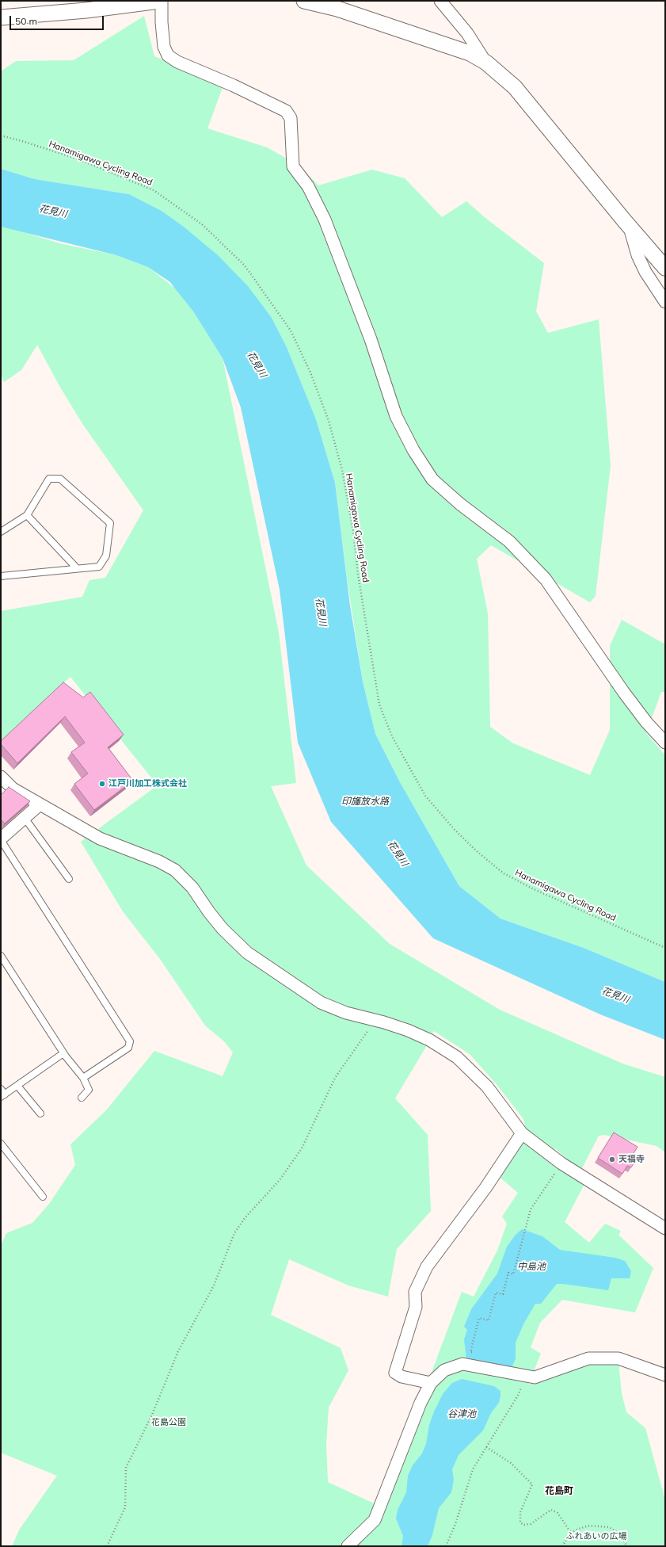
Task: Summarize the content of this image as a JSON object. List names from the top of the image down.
{
  "streets": {
    "path": ["Hanamigawa Cycling Road"]
  },
  "districts": ["花島町"],
  "water": [
    "花見川",
    "印旛放水路",
    "中島池",
    "谷津池"
  ],
  "parks": ["花島公園", "ふれあいの広場"],
  "places": ["江戸川加工株式会社", "天福寺"],
  "scale_bar": "50 m"
}
